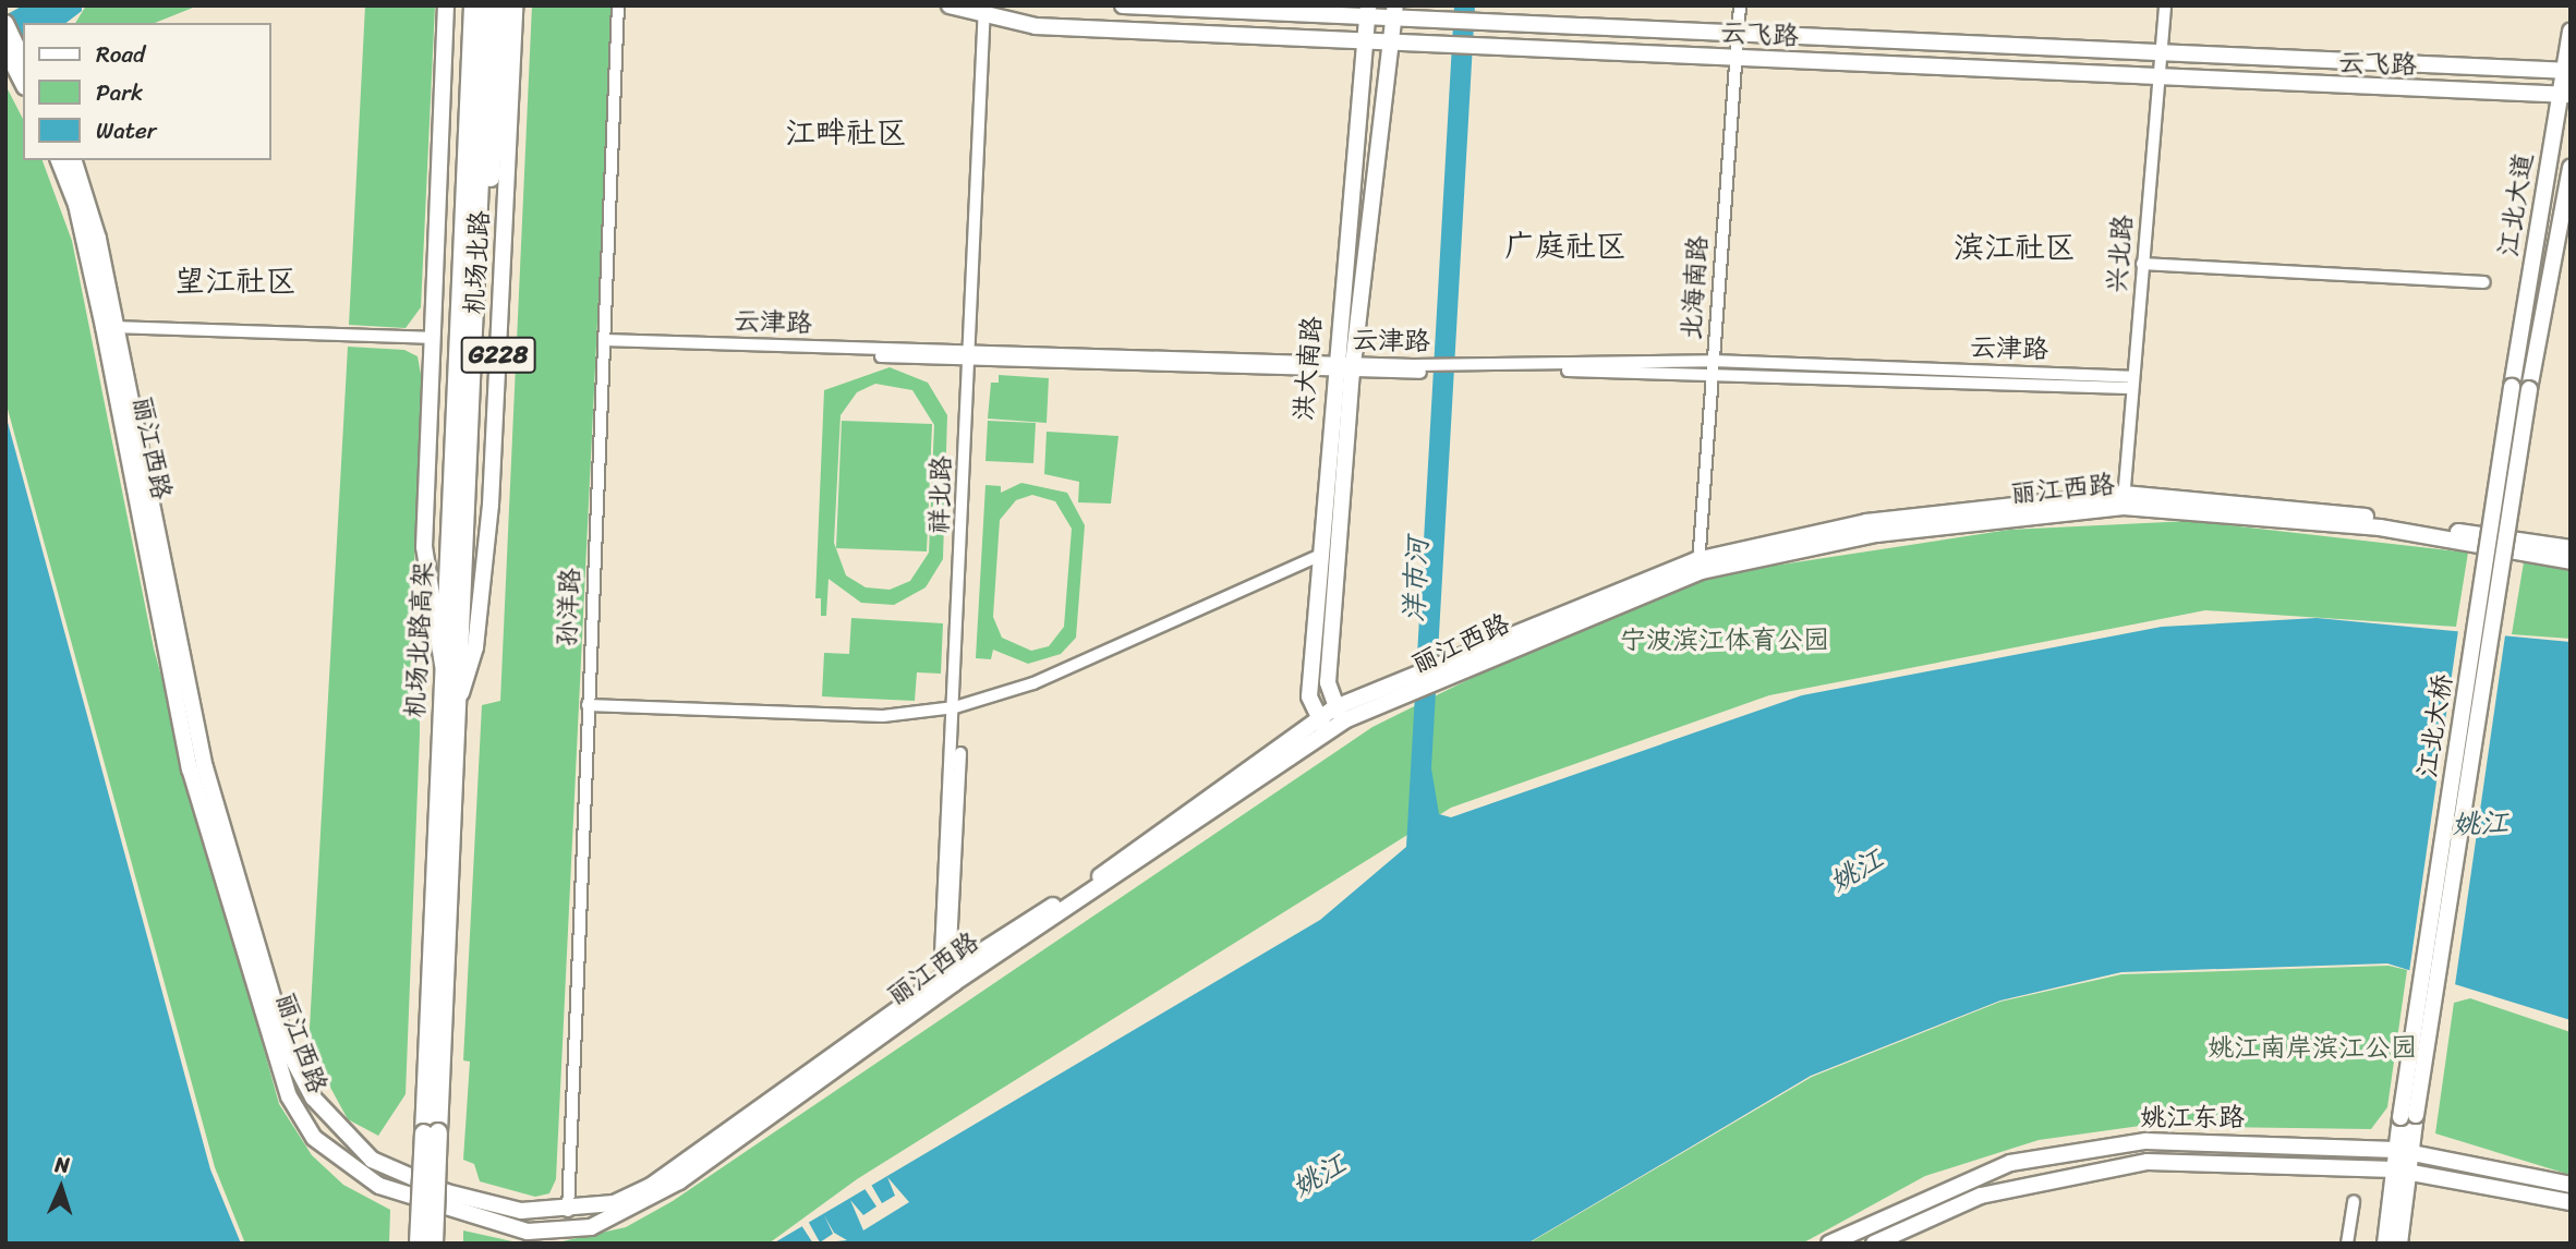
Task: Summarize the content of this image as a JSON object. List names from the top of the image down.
{
  "streets": {
    "highway": ["G228", "机场北路高架"],
    "main road": [
      "云飞路",
      "江北大道",
      "机场北路",
      "洪大南路",
      "丽江西路",
      "江北大桥",
      "姚江东路"
    ],
    "street": [
      "兴北路",
      "北海南路",
      "云津路",
      "祥北路",
      "孙洋路"
    ]
  },
  "crossings": [
    ["云飞路", "江北大道"],
    ["云飞路", "兴北路"],
    ["云飞路", "北海南路"],
    ["云飞路", "洪大南路"],
    ["云飞路", "祥北路"],
    ["江北大道", "江北大桥"],
    ["兴北路", "云津路"],
    ["兴北路", "丽江西路"],
    ["机场北路", "机场北路高架"],
    ["北海南路", "云津路"],
    ["北海南路", "丽江西路"],
    ["云津路", "洪大南路"],
    ["云津路", "祥北路"],
    ["云津路", "孙洋路"],
    ["G228", "机场北路高架"],
    ["洪大南路", "丽江西路"],
    ["丽江西路", "祥北路"],
    ["丽江西路", "孙洋路"]
  ],
  "districts": [
    "江畔社区",
    "广庭社区",
    "滨江社区",
    "望江社区"
  ],
  "water": ["洋市河", "姚江"],
  "parks": ["宁波滨江体育公园", "姚江南岸滨江公园"],
  "legend": ["Road", "Park", "Water"],
  "north": "top"
}
